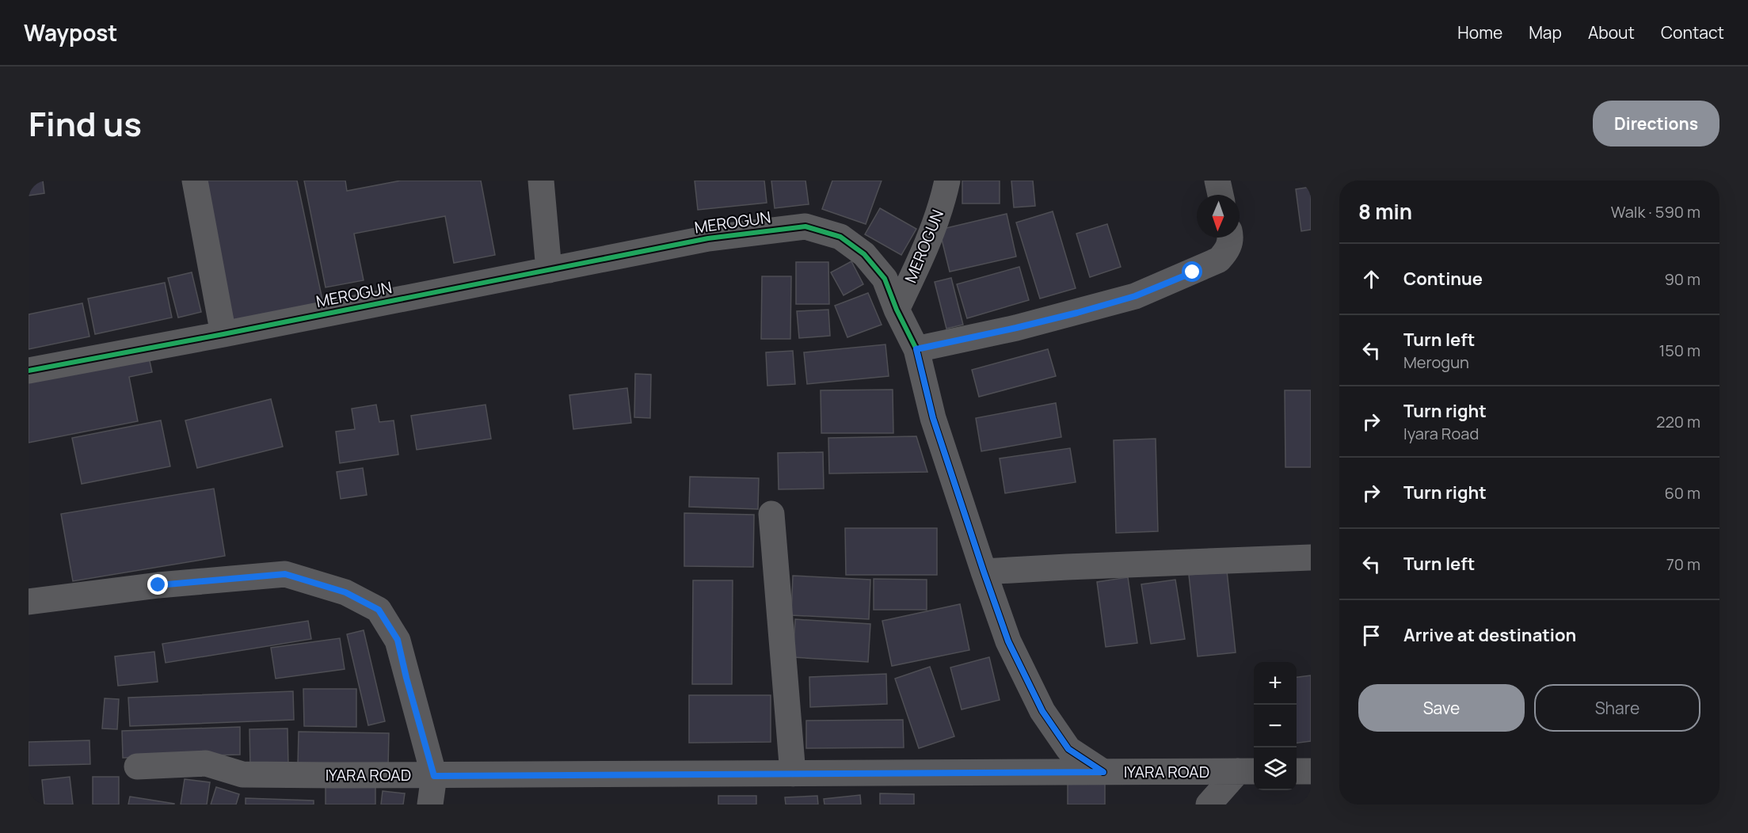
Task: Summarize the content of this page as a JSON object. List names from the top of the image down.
{
  "streets": {
    "street": ["MEROGUN", "IYARA ROAD"]
  },
  "crossings": [
    ["MEROGUN", "IYARA ROAD"]
  ],
  "north": "bottom",
  "page": {
    "header": "Waypost",
    "nav": [
      "Home",
      "Map",
      "About",
      "Contact"
    ],
    "title": "Find us",
    "buttons": [
      "Directions",
      ["Save", "Share"]
    ],
    "heading": ["8 min", "Walk · 590 m"],
    "list": [
      ["Continue", "90 m"],
      ["Turn left", "Merogun", "150 m"],
      ["Turn right", "Iyara Road", "220 m"],
      ["Turn right", "60 m"],
      ["Turn left", "70 m"],
      "Arrive at destination"
    ],
    "map_buttons": ["+", "−"]
  }
}
